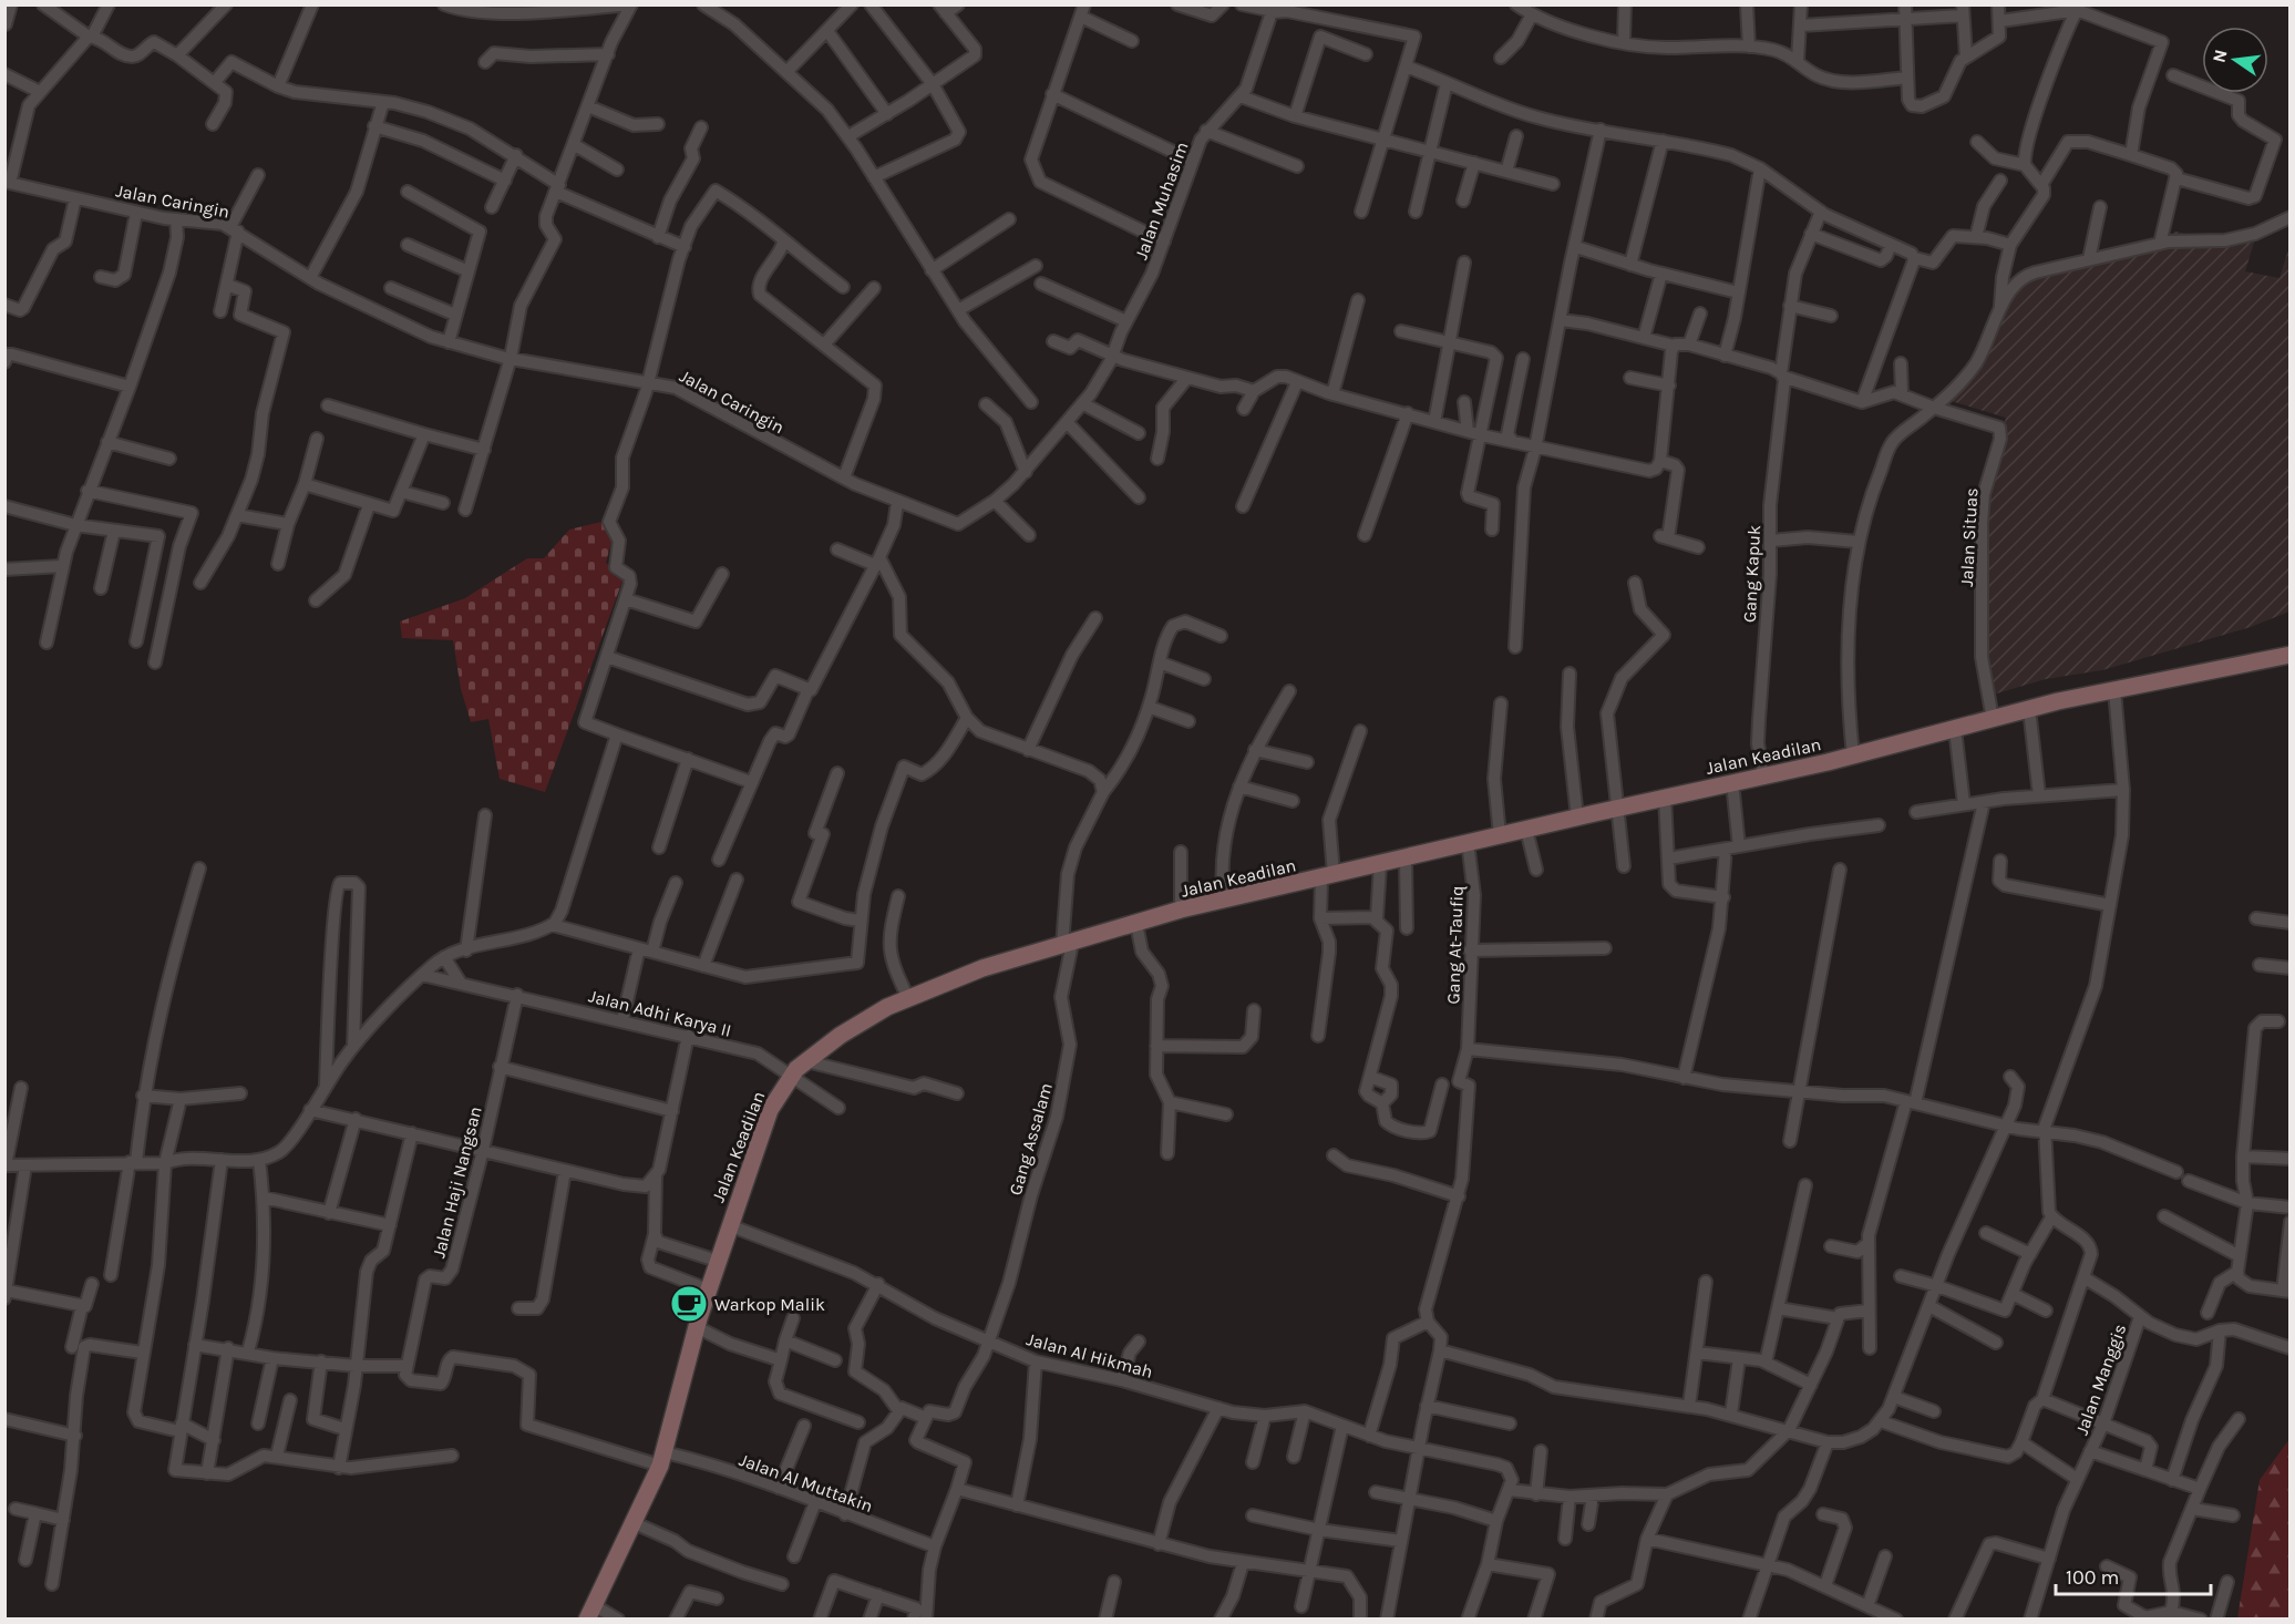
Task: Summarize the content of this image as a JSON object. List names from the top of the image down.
{
  "streets": {
    "main road": ["Jalan Keadilan"],
    "street": [
      "Jalan Caringin",
      "Jalan Muhasim",
      "Jalan Situas",
      "Gang Kapuk",
      "Gang At-Taufiq",
      "Jalan Adhi Karya II",
      "Gang Assalam",
      "Jalan Haji Nangsan",
      "Jalan Al Hikmah",
      "Jalan Manggis",
      "Jalan Al Muttakin"
    ]
  },
  "crossings": [
    ["Jalan Caringin", "Jalan Muhasim"],
    ["Jalan Situas", "Jalan Keadilan"],
    ["Gang Kapuk", "Jalan Keadilan"],
    ["Jalan Keadilan", "Gang At-Taufiq"],
    ["Jalan Keadilan", "Jalan Adhi Karya II"],
    ["Jalan Keadilan", "Gang Assalam"],
    ["Jalan Keadilan", "Jalan Al Hikmah"],
    ["Jalan Keadilan", "Jalan Al Muttakin"],
    ["Jalan Adhi Karya II", "Jalan Haji Nangsan"],
    ["Gang Assalam", "Jalan Al Hikmah"]
  ],
  "places": {
    "cafe": ["Warkop Malik"]
  },
  "scale_bar": "100 m",
  "north": "left"
}
